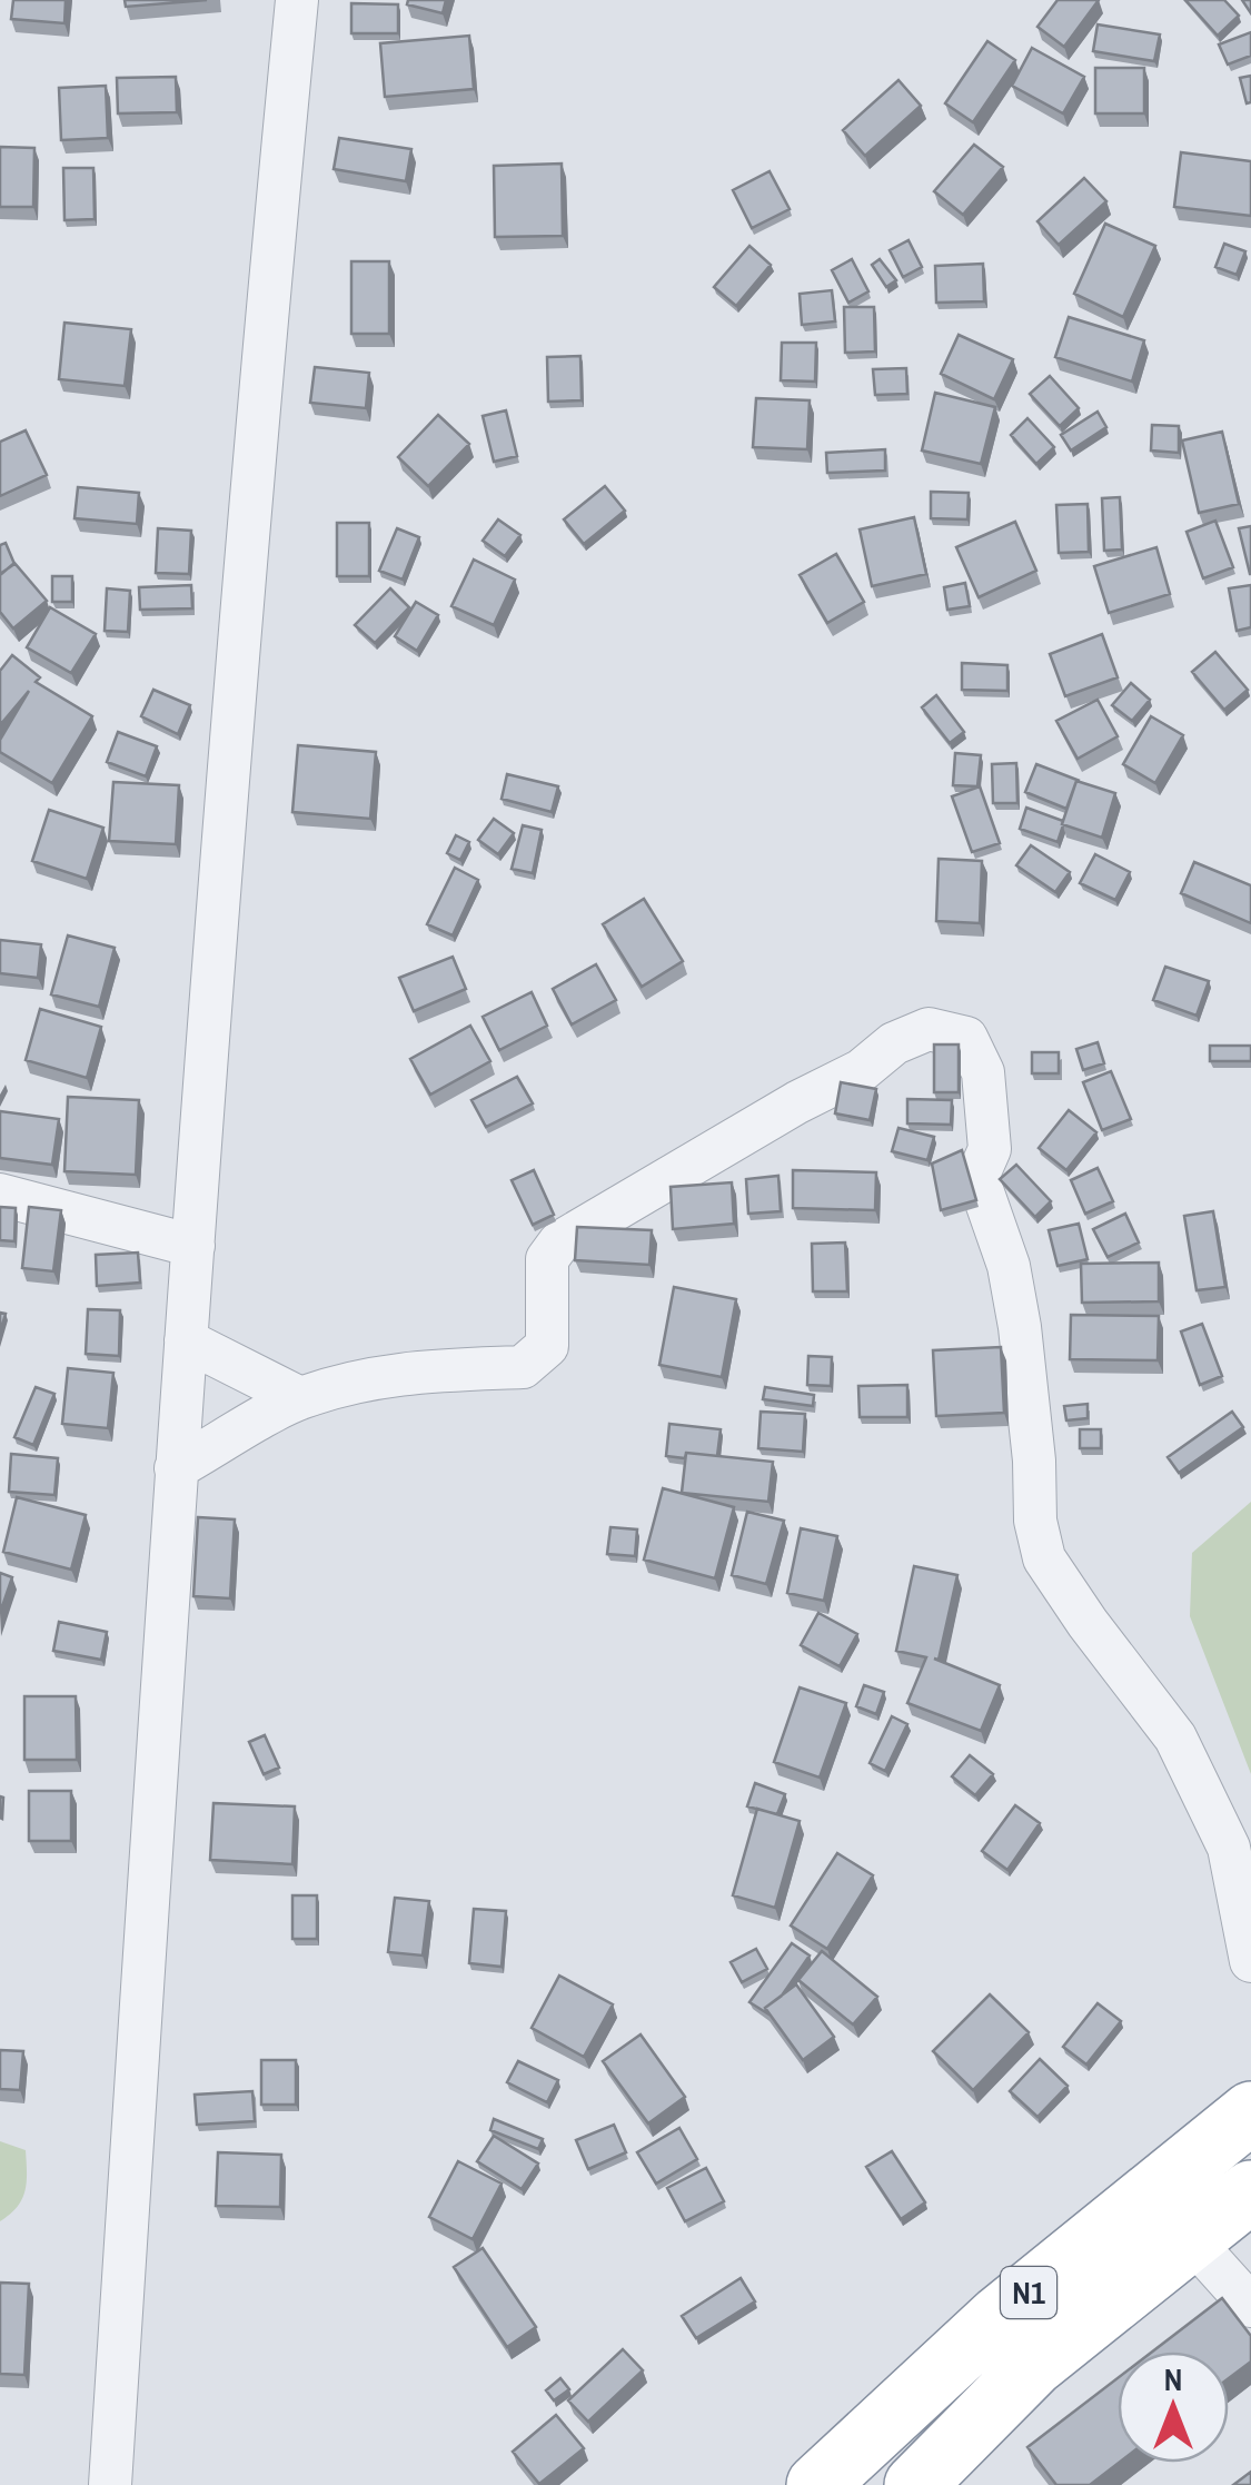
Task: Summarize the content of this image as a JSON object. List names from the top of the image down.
{
  "streets": {
    "highway": ["N1"]
  },
  "north": "top"
}
